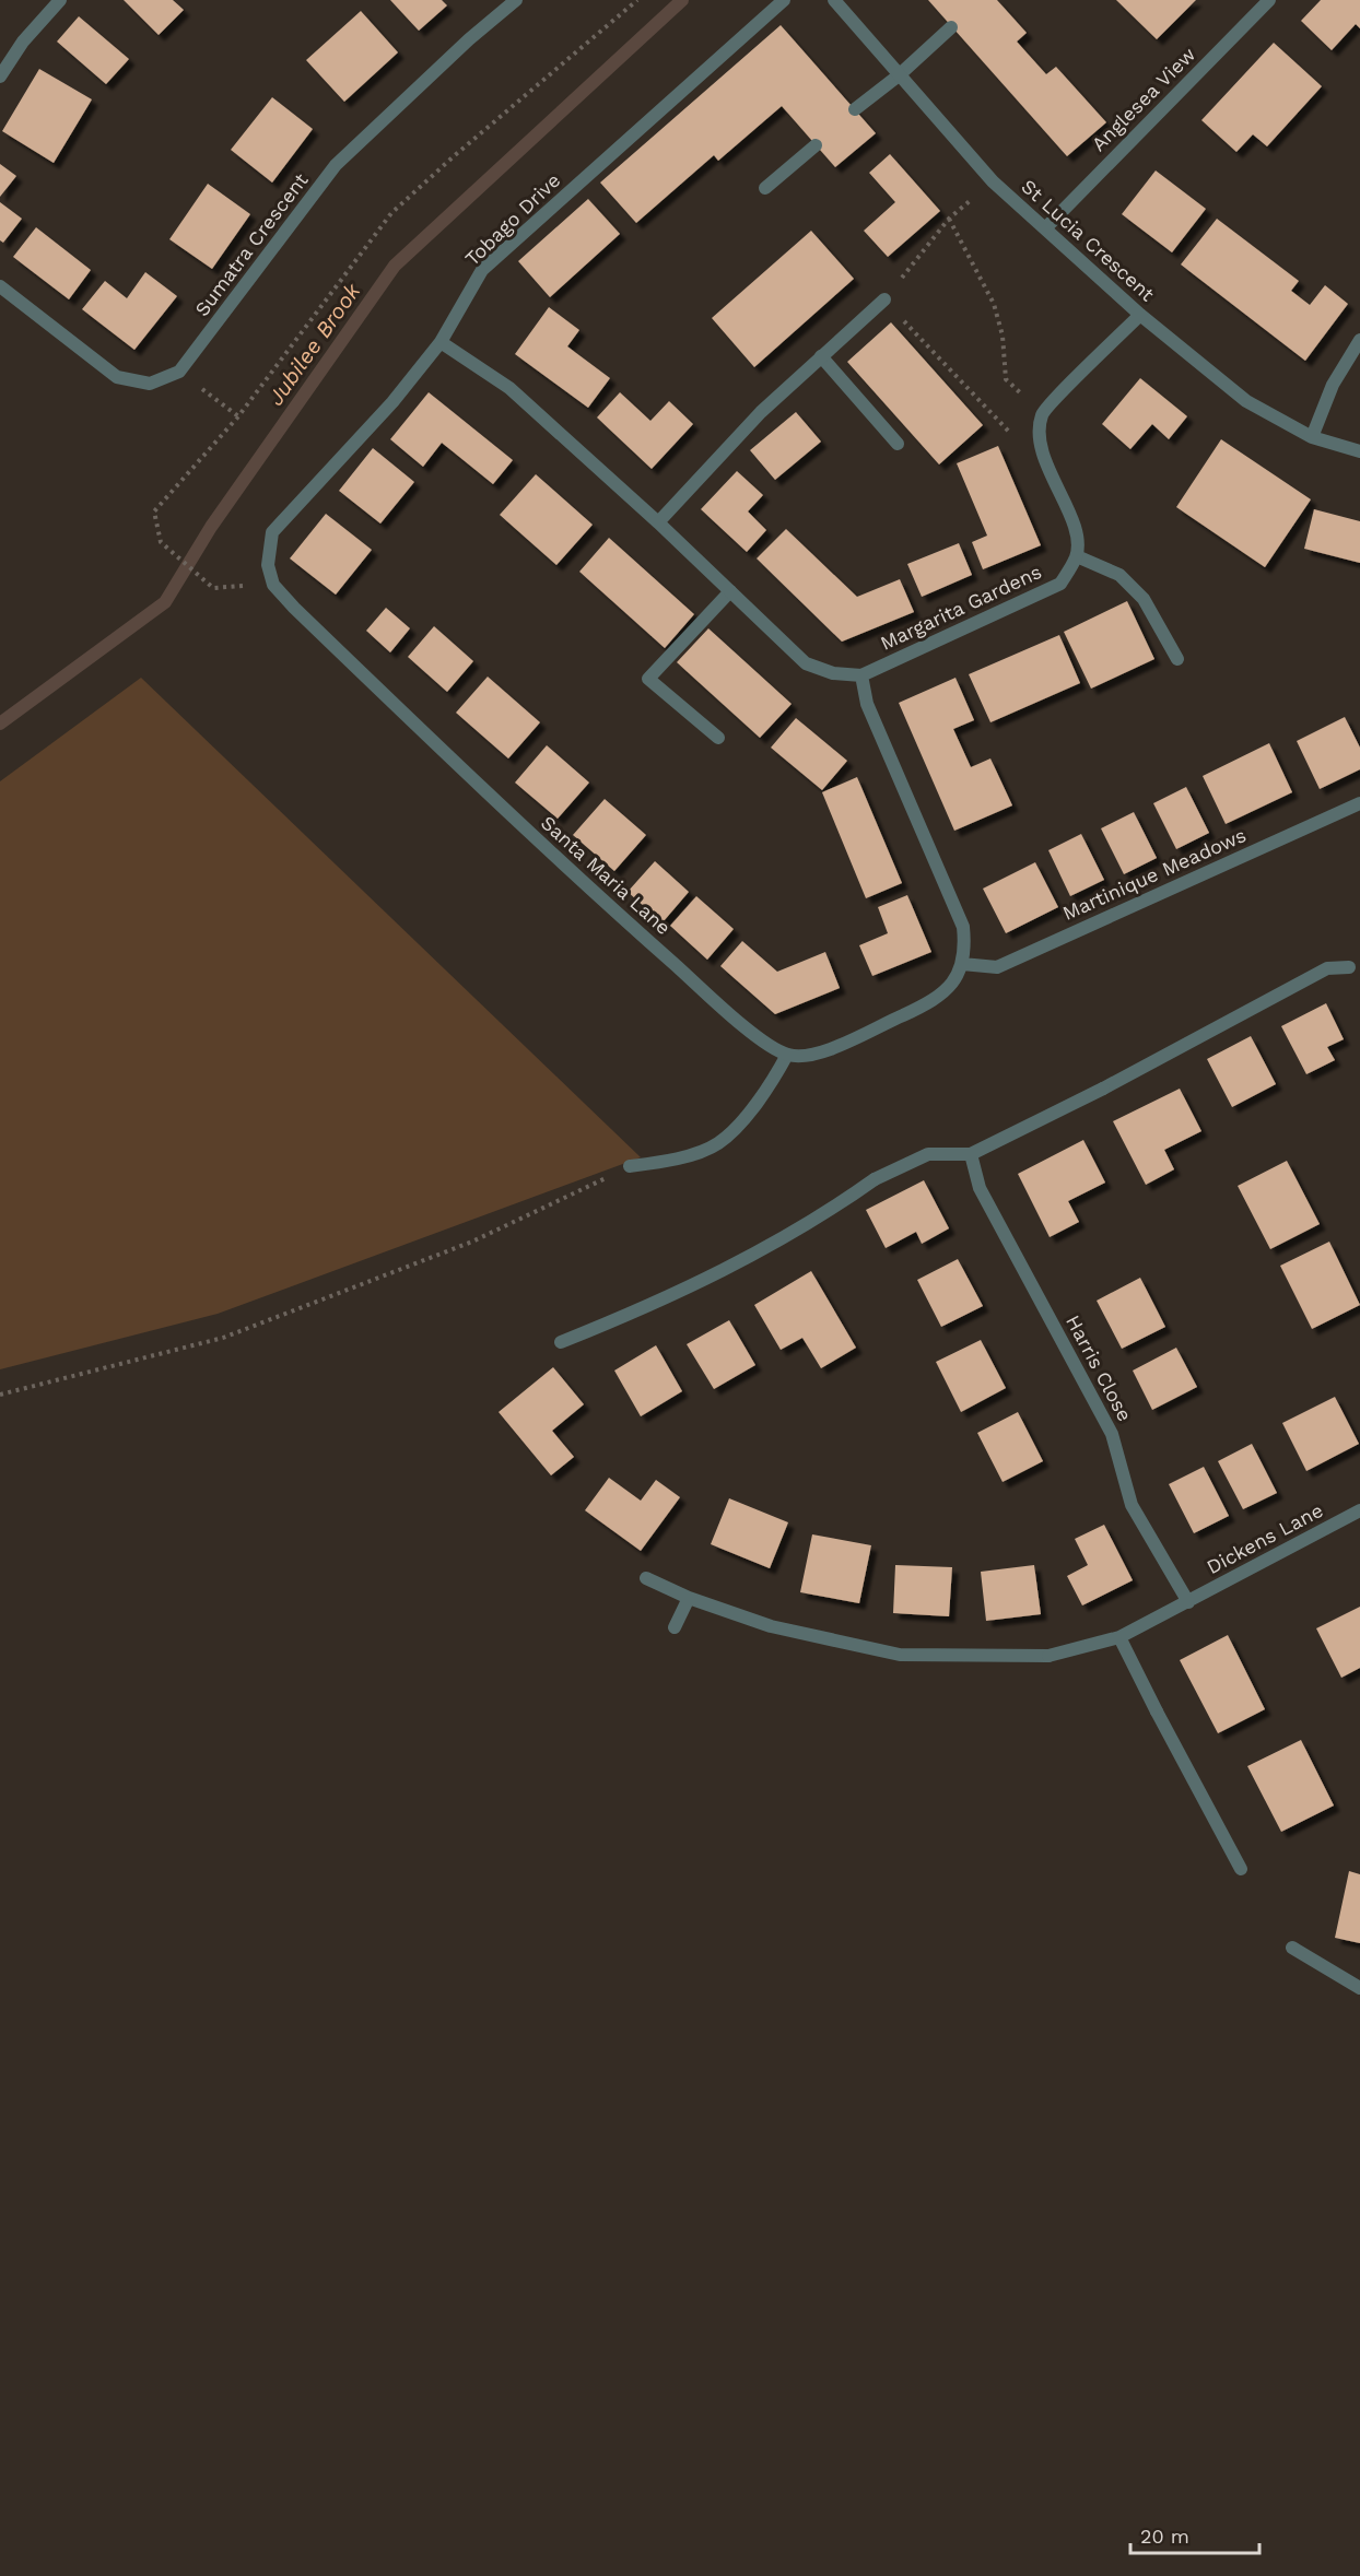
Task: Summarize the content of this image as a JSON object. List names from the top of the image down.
{
  "streets": {
    "street": [
      "Anglesea View",
      "Tobago Drive",
      "St Lucia Crescent",
      "Sumatra Crescent",
      "Margarita Gardens",
      "Martinique Meadows",
      "Santa Maria Lane",
      "Harris Close",
      "Dickens Lane"
    ]
  },
  "crossings": [
    ["Anglesea View", "St Lucia Crescent"],
    ["Tobago Drive", "Santa Maria Lane"],
    ["Harris Close", "Dickens Lane"]
  ],
  "water": ["Jubilee Brook"],
  "scale_bar": "20 m"
}
